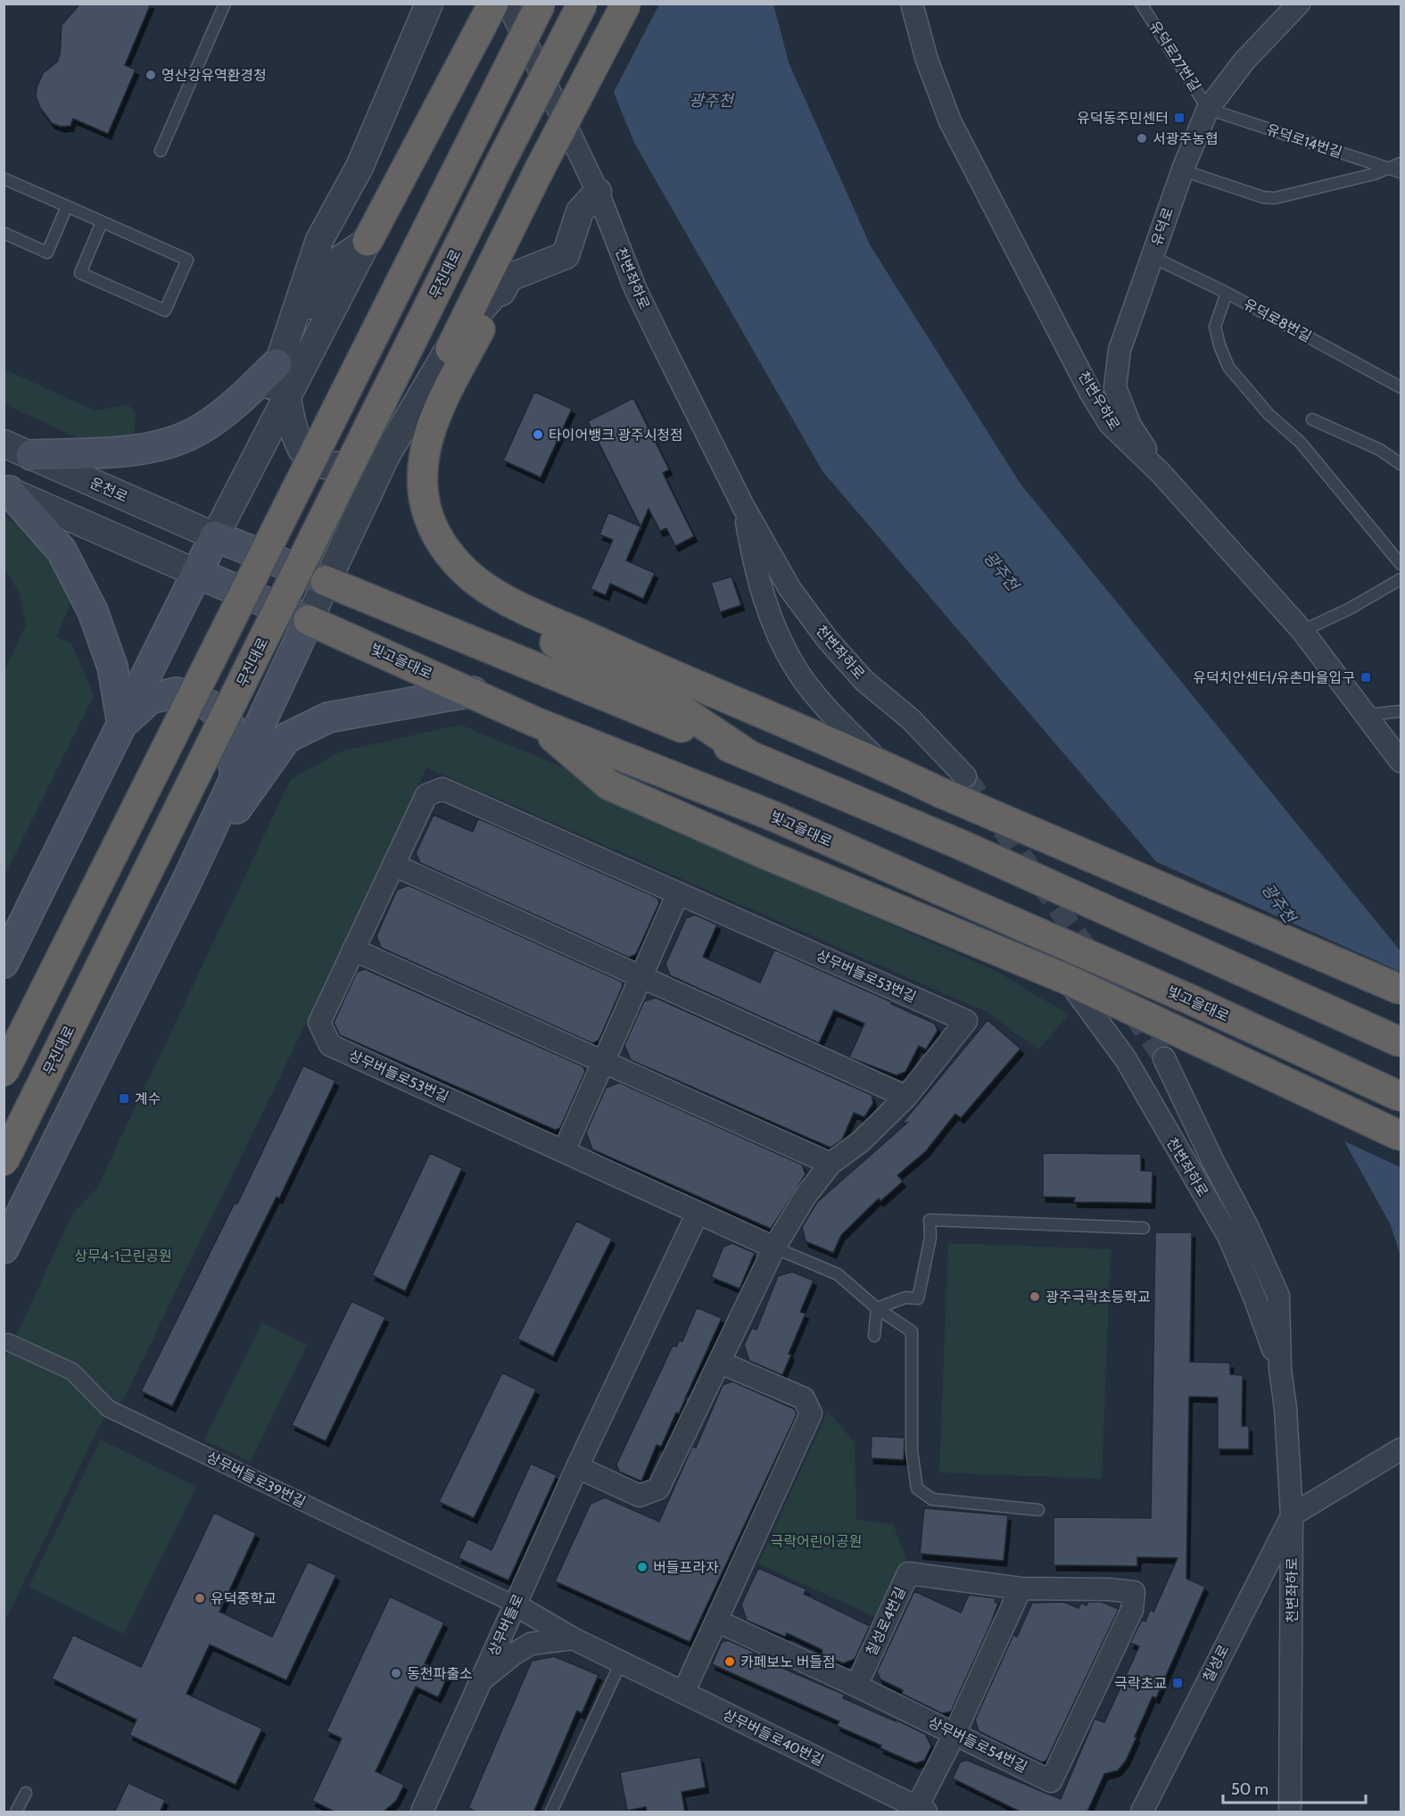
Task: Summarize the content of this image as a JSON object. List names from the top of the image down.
{
  "streets": {
    "highway": ["무진대로", "빛고을대로"],
    "street": [
      "유덕로",
      "천변좌하로",
      "천변우하로",
      "운천로",
      "상무버들로53번길",
      "상무버들로39번길",
      "칠성로4번길",
      "상무버들로",
      "칠성로",
      "상무버들로40번길",
      "상무버들로54번길"
    ],
    "lane": ["유덕로27번길", "유덕로14번길", "유덕로8번길"]
  },
  "crossings": [
    ["유덕로27번길", "유덕로14번길"],
    ["유덕로27번길", "유덕로"],
    ["유덕로14번길", "유덕로"],
    ["유덕로", "유덕로8번길"],
    ["유덕로", "천변우하로"],
    ["천변좌하로", "칠성로"],
    ["상무버들로53번길", "상무버들로"],
    ["상무버들로39번길", "상무버들로"],
    ["상무버들로39번길", "상무버들로40번길"],
    ["칠성로4번길", "상무버들로54번길"],
    ["상무버들로", "상무버들로40번길"]
  ],
  "water": ["광주천"],
  "parks": ["상무4-1근린공원", "극락어린이공원"],
  "places": {
    "other": [
      "영산강유역환경청",
      "서광주농협",
      "타이어뱅크 광주시청점",
      "광주극락초등학교",
      "버들프라자",
      "유덕중학교",
      "카페보노 버들점",
      "동천파출소"
    ],
    "transit": [
      "유덕동주민센터",
      "유덕치안센터/유촌마을입구",
      "계수",
      "극락초교"
    ]
  },
  "scale_bar": "50 m"
}
